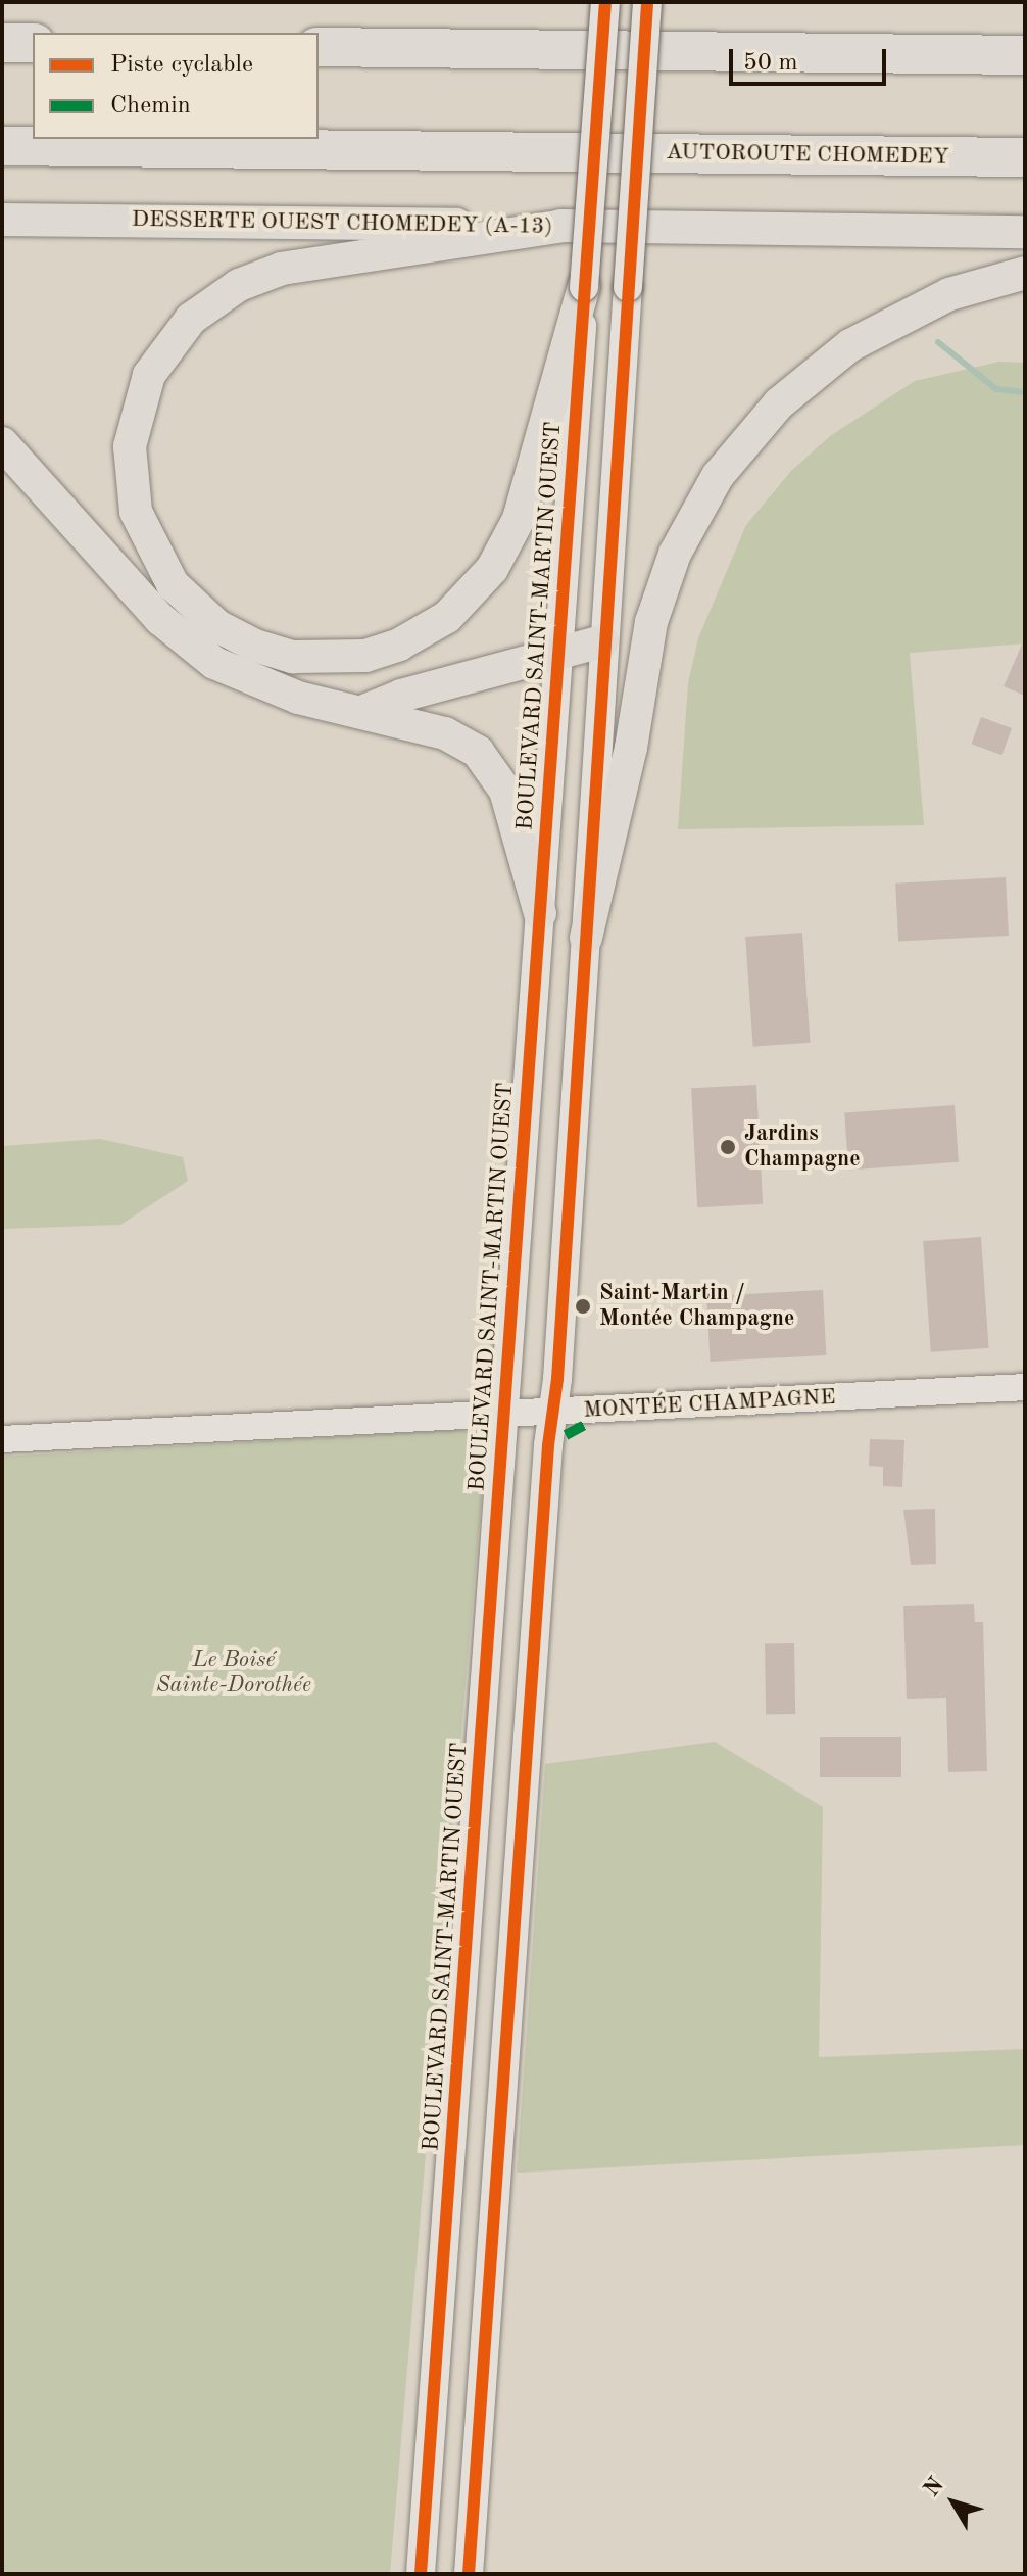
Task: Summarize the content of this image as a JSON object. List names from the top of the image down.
{
  "streets": {
    "highway": ["AUTOROUTE CHOMEDEY"],
    "main road": ["DESSERTE OUEST CHOMEDEY (A-13)", "BOULEVARD SAINT-MARTIN OUEST"],
    "street": ["MONTÉE CHAMPAGNE"]
  },
  "crossings": [
    ["BOULEVARD SAINT-MARTIN OUEST", "MONTÉE CHAMPAGNE"]
  ],
  "parks": ["Le Boisé Sainte-Dorothée"],
  "places": ["Jardins Champagne", "Saint-Martin / Montée Champagne"],
  "legend": ["Piste cyclable", "Chemin"],
  "scale_bar": "50 m",
  "north": "top left"
}
